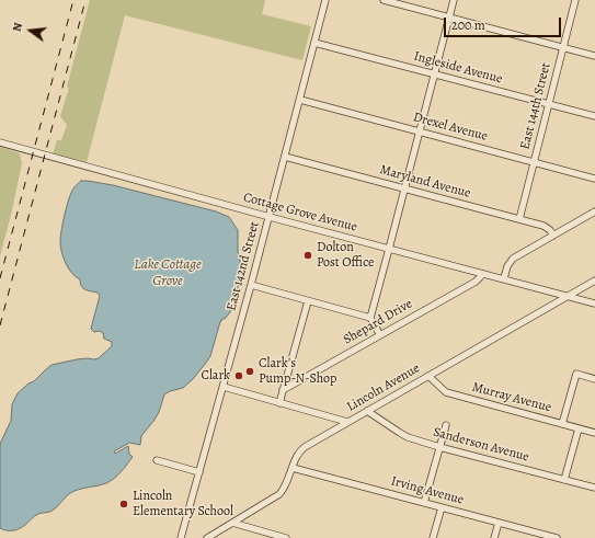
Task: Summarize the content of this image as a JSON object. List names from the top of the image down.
{
  "streets": {
    "street": [
      "Ingleside Avenue",
      "East 144th Street",
      "Drexel Avenue",
      "Maryland Avenue",
      "Cottage Grove Avenue",
      "East 142nd Street",
      "Shepard Drive",
      "Lincoln Avenue",
      "Murray Avenue",
      "Sanderson Avenue",
      "Irving Avenue"
    ]
  },
  "crossings": [
    ["Ingleside Avenue", "East 144th Street"],
    ["Ingleside Avenue", "East 142nd Street"],
    ["East 144th Street", "Drexel Avenue"],
    ["East 144th Street", "Maryland Avenue"],
    ["Drexel Avenue", "East 142nd Street"],
    ["Maryland Avenue", "East 142nd Street"],
    ["Cottage Grove Avenue", "East 142nd Street"],
    ["Cottage Grove Avenue", "Shepard Drive"],
    ["Cottage Grove Avenue", "Lincoln Avenue"],
    ["Lincoln Avenue", "Murray Avenue"],
    ["Lincoln Avenue", "Sanderson Avenue"],
    ["Lincoln Avenue", "Irving Avenue"]
  ],
  "water": ["Lake Cottage Grove"],
  "places": [
    "Dolton Post Office",
    "Clark's Pump-N-Shop",
    "Clark",
    "Lincoln Elementary School"
  ],
  "scale_bar": "200 m",
  "north": "left"
}
